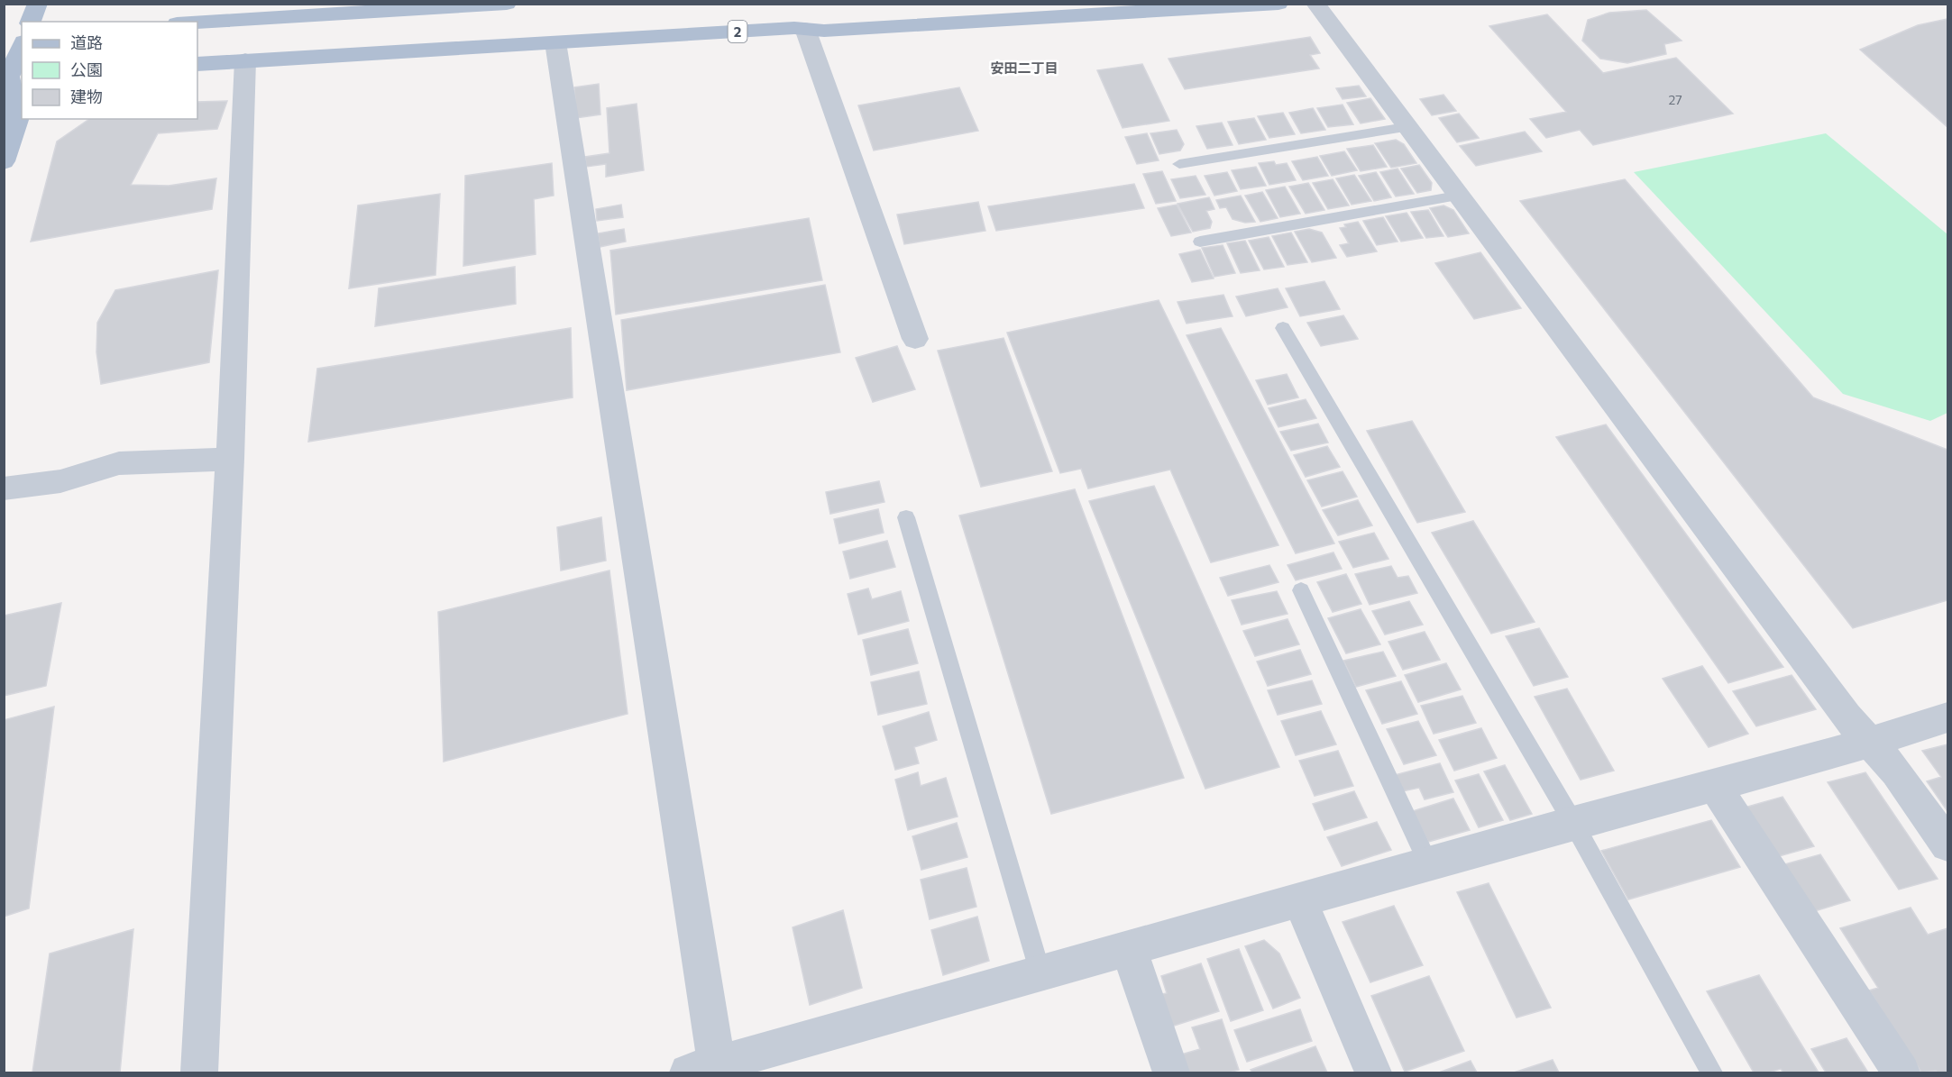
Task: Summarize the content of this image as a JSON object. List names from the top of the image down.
{
  "streets": {
    "main road": ["2"]
  },
  "districts": ["安田二丁目"],
  "house_numbers": ["27"],
  "legend": ["道路", "公園", "建物"]
}
